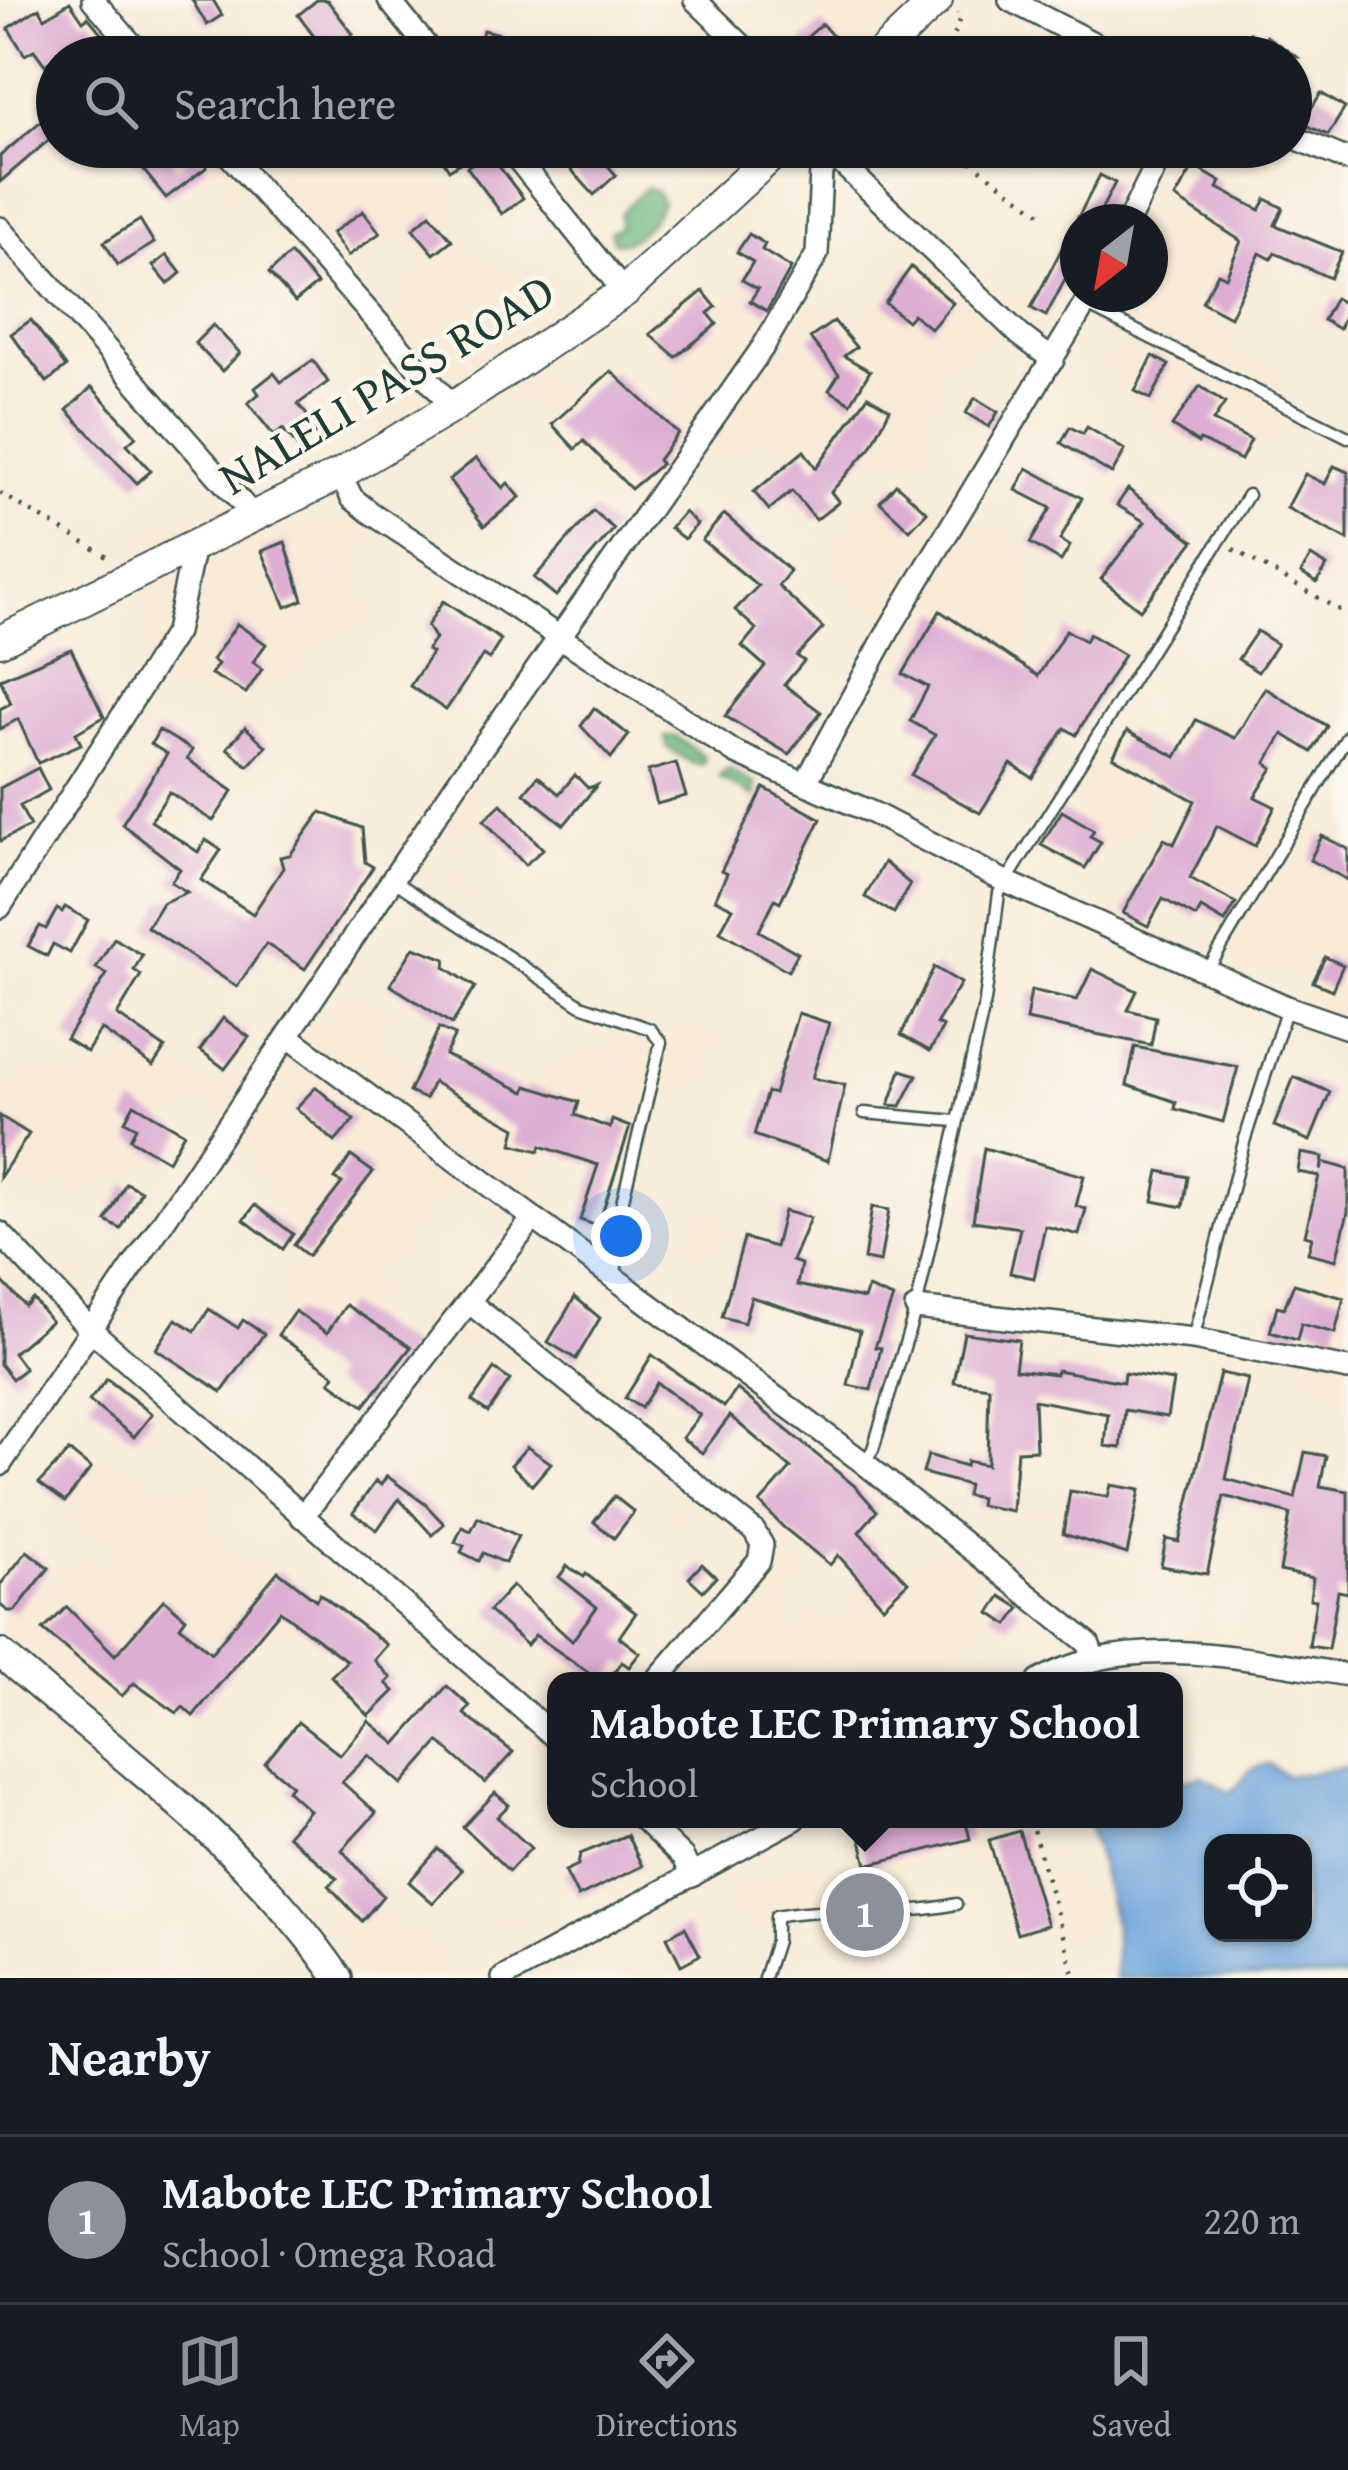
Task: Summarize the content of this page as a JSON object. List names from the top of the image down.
{
  "streets": {
    "main road": ["NALELI PASS ROAD"]
  },
  "north": "bottom left",
  "page": {
    "search": "Search here",
    "popup": ["Mabote LEC Primary School", "School"],
    "pins": "1",
    "heading": "Nearby",
    "list": [
      {
        "mark": "1",
        "name": "Mabote LEC Primary School",
        "note": "School · Omega Road",
        "value": "220 m"
      }
    ],
    "nav": ["Map", "Directions", "Saved"]
  }
}
